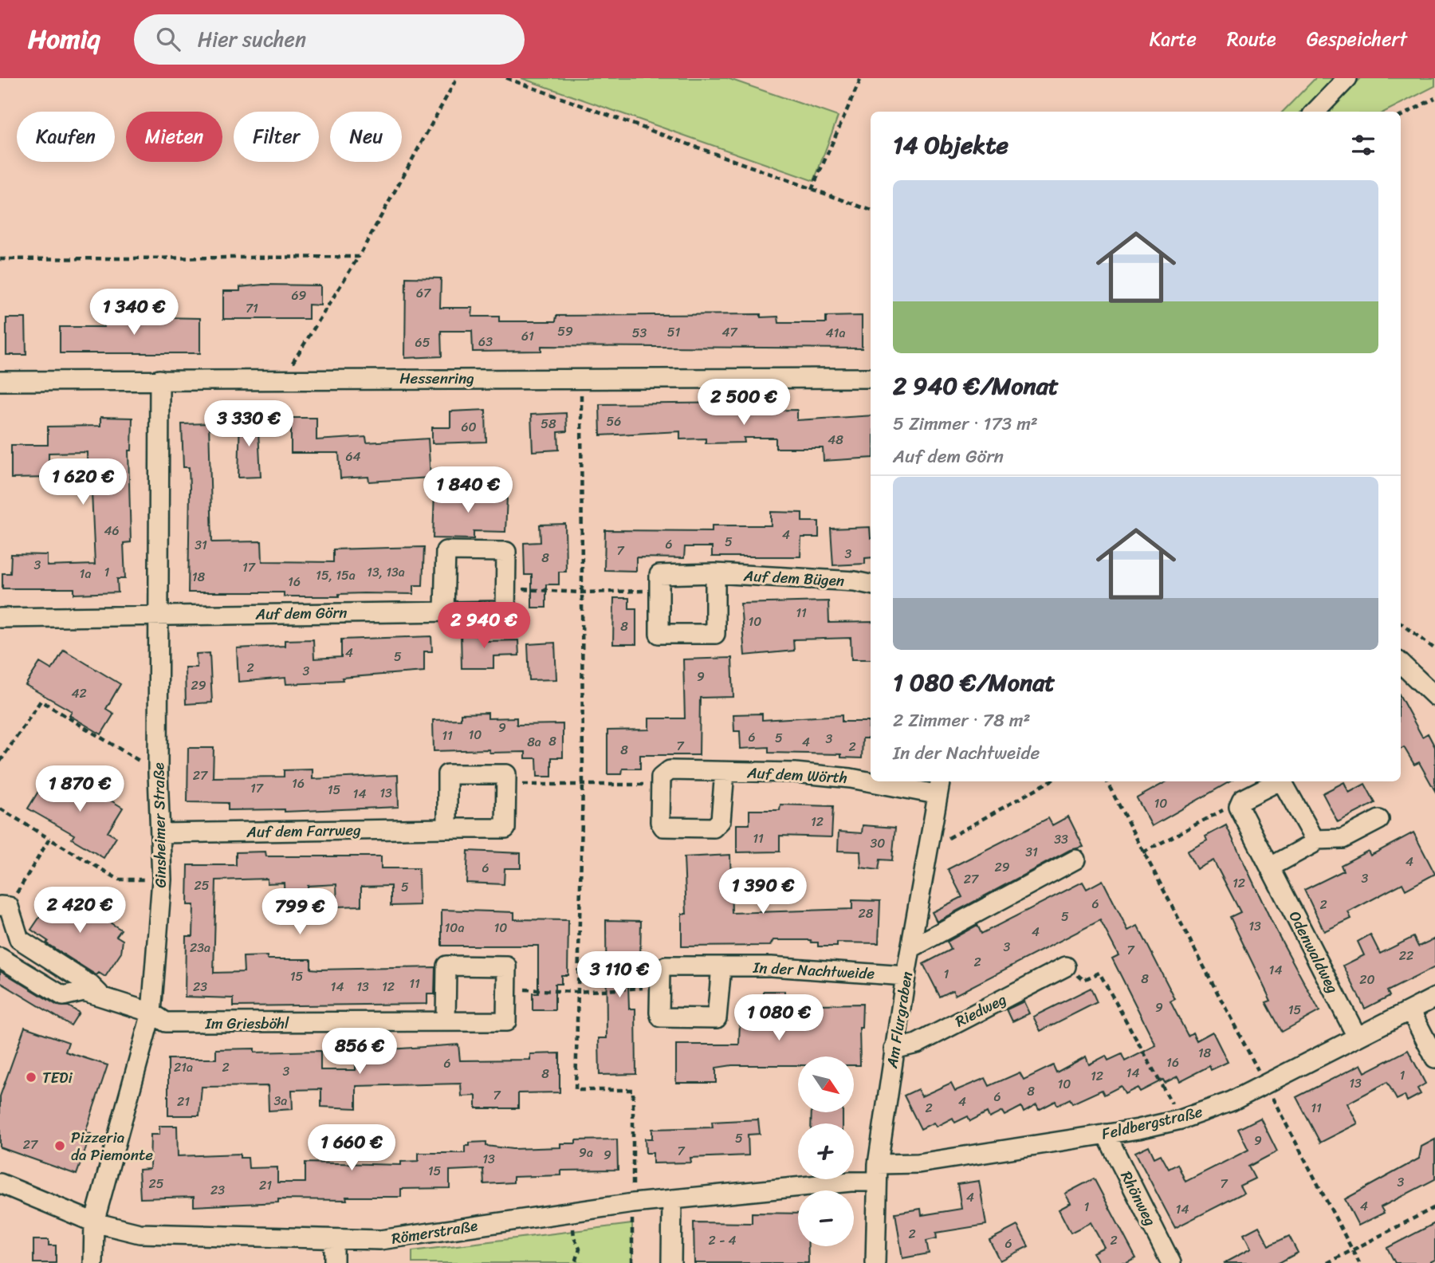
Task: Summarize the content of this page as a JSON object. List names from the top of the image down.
{
  "streets": {
    "street": [
      "Hessenring",
      "Auf dem Bügen",
      "Auf dem Görn",
      "Auf dem Wörth",
      "Ginsheimer Straße",
      "Auf dem Farrweg",
      "Odenwaldweg",
      "In der Nachtweide",
      "Riedweg",
      "Am Flurgraben",
      "Im Griesböhl",
      "Feldbergstraße",
      "Rhönweg",
      "Römerstraße"
    ]
  },
  "crossings": [
    ["Hessenring", "Ginsheimer Straße"],
    ["Auf dem Görn", "Ginsheimer Straße"],
    ["Auf dem Wörth", "Am Flurgraben"],
    ["Ginsheimer Straße", "Auf dem Farrweg"],
    ["Ginsheimer Straße", "Im Griesböhl"],
    ["Ginsheimer Straße", "Römerstraße"],
    ["Odenwaldweg", "Feldbergstraße"],
    ["In der Nachtweide", "Am Flurgraben"],
    ["Riedweg", "Am Flurgraben"],
    ["Am Flurgraben", "Feldbergstraße"],
    ["Am Flurgraben", "Römerstraße"],
    ["Feldbergstraße", "Rhönweg"],
    ["Feldbergstraße", "Römerstraße"]
  ],
  "places": ["TEDi", "Pizzeria da Piemonte"],
  "house_numbers": [
    "67",
    "69",
    "71",
    "59",
    "51",
    "47",
    "53",
    "41a",
    "61",
    "63",
    "65",
    "56",
    "58",
    "60",
    "48",
    "64",
    "46",
    "4",
    "5",
    "6",
    "31",
    "7",
    "3",
    "8",
    "3",
    "17",
    "1",
    "13, 13a",
    "1a",
    "15, 15a",
    "18",
    "16",
    "11",
    "10",
    "8",
    "4",
    "5",
    "2",
    "3",
    "9",
    "29",
    "42",
    "9",
    "10",
    "11",
    "6",
    "5",
    "3",
    "8",
    "8a",
    "4",
    "7",
    "2",
    "8",
    "27",
    "16",
    "17",
    "15",
    "13",
    "14",
    "10",
    "12",
    "11",
    "33",
    "30",
    "31",
    "4",
    "29",
    "6",
    "3",
    "27",
    "12",
    "25",
    "5",
    "6",
    "2",
    "28",
    "5",
    "13",
    "10a",
    "10",
    "4",
    "3",
    "23a",
    "7",
    "22",
    "2",
    "14",
    "1",
    "15",
    "8",
    "20",
    "11",
    "23",
    "14",
    "13",
    "12",
    "9",
    "15",
    "18",
    "16",
    "6",
    "21a",
    "2",
    "3",
    "14",
    "8",
    "1",
    "12",
    "13",
    "10",
    "8",
    "7",
    "6",
    "3a",
    "21",
    "4",
    "2",
    "11",
    "5",
    "9",
    "27",
    "7",
    "9a",
    "9",
    "13",
    "15",
    "3",
    "25",
    "7",
    "21",
    "23",
    "4",
    "4",
    "1",
    "14",
    "2",
    "2 - 4",
    "2",
    "6"
  ],
  "north": "bottom right",
  "page": {
    "header": "Homiq",
    "search": "Hier suchen",
    "nav": ["Karte", "Route", "Gespeichert"],
    "chip": [
      "Kaufen",
      "Mieten",
      "Filter",
      "Neu"
    ],
    "heading": "14 Objekte",
    "list": [
      {
        "name": "2 940 €/Monat",
        "note": "5 Zimmer · 173 m² · Auf dem Görn"
      },
      {
        "name": "1 080 €/Monat",
        "note": "2 Zimmer · 78 m² · In der Nachtweide"
      }
    ],
    "price": [
      "1 340 €",
      "2 500 €",
      "3 330 €",
      "1 620 €",
      "1 840 €",
      "2 940 €",
      "1 870 €",
      "1 390 €",
      "2 420 €",
      "799 €",
      "3 110 €",
      "1 080 €",
      "856 €",
      "1 660 €"
    ],
    "map_buttons": ["+", "−"]
  }
}
